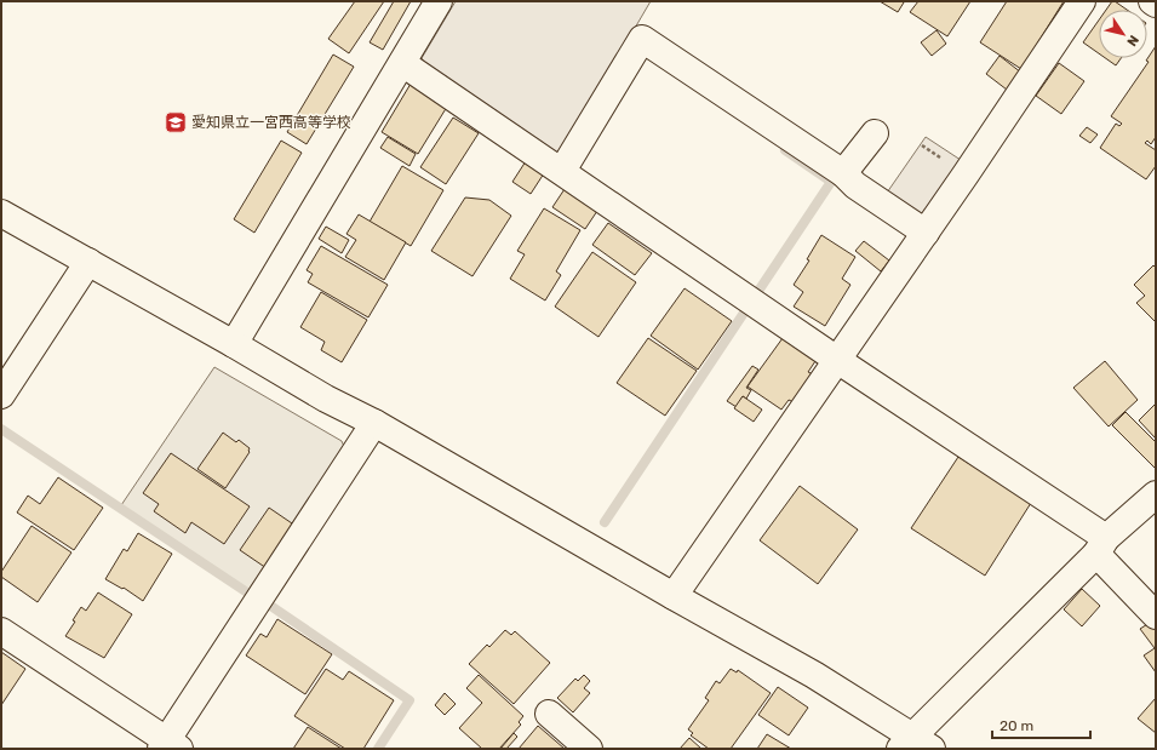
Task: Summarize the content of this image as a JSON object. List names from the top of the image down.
{
  "places": {
    "school or university": ["愛知県立一宮西高等学校"]
  },
  "scale_bar": "20 m",
  "north": "bottom right"
}
